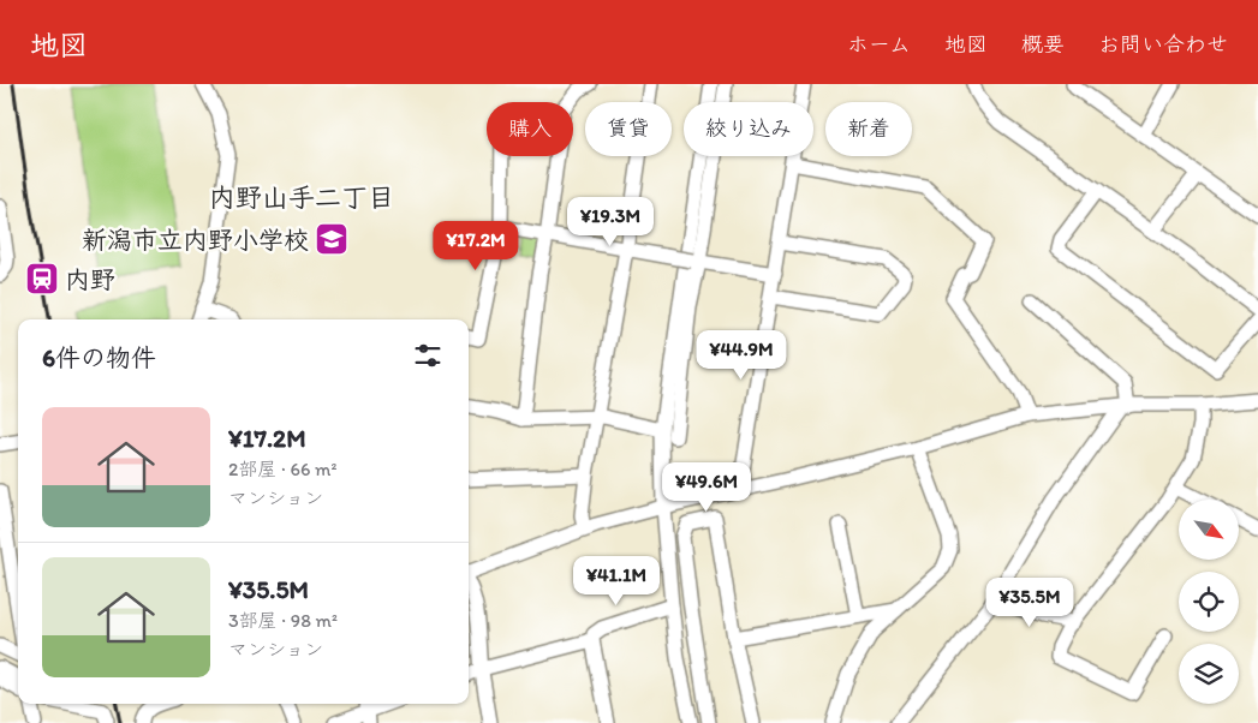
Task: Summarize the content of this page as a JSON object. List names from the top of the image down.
{
  "districts": ["内野山手二丁目"],
  "places": {
    "school or university": ["新潟市立内野小学校"],
    "station": ["内野"]
  },
  "north": "bottom right",
  "page": {
    "header": "地図",
    "nav": [
      "ホーム",
      "地図",
      "概要",
      "お問い合わせ"
    ],
    "chip": [
      "購入",
      "賃貸",
      "絞り込み",
      "新着"
    ],
    "price": [
      "¥19.3M",
      "¥17.2M",
      "¥44.9M",
      "¥49.6M",
      "¥41.1M",
      "¥35.5M"
    ],
    "heading": "6件の物件",
    "list": [
      {
        "name": "¥17.2M",
        "note": "2部屋 · 66 m² · マンション"
      },
      {
        "name": "¥35.5M",
        "note": "3部屋 · 98 m² · マンション"
      }
    ]
  }
}
